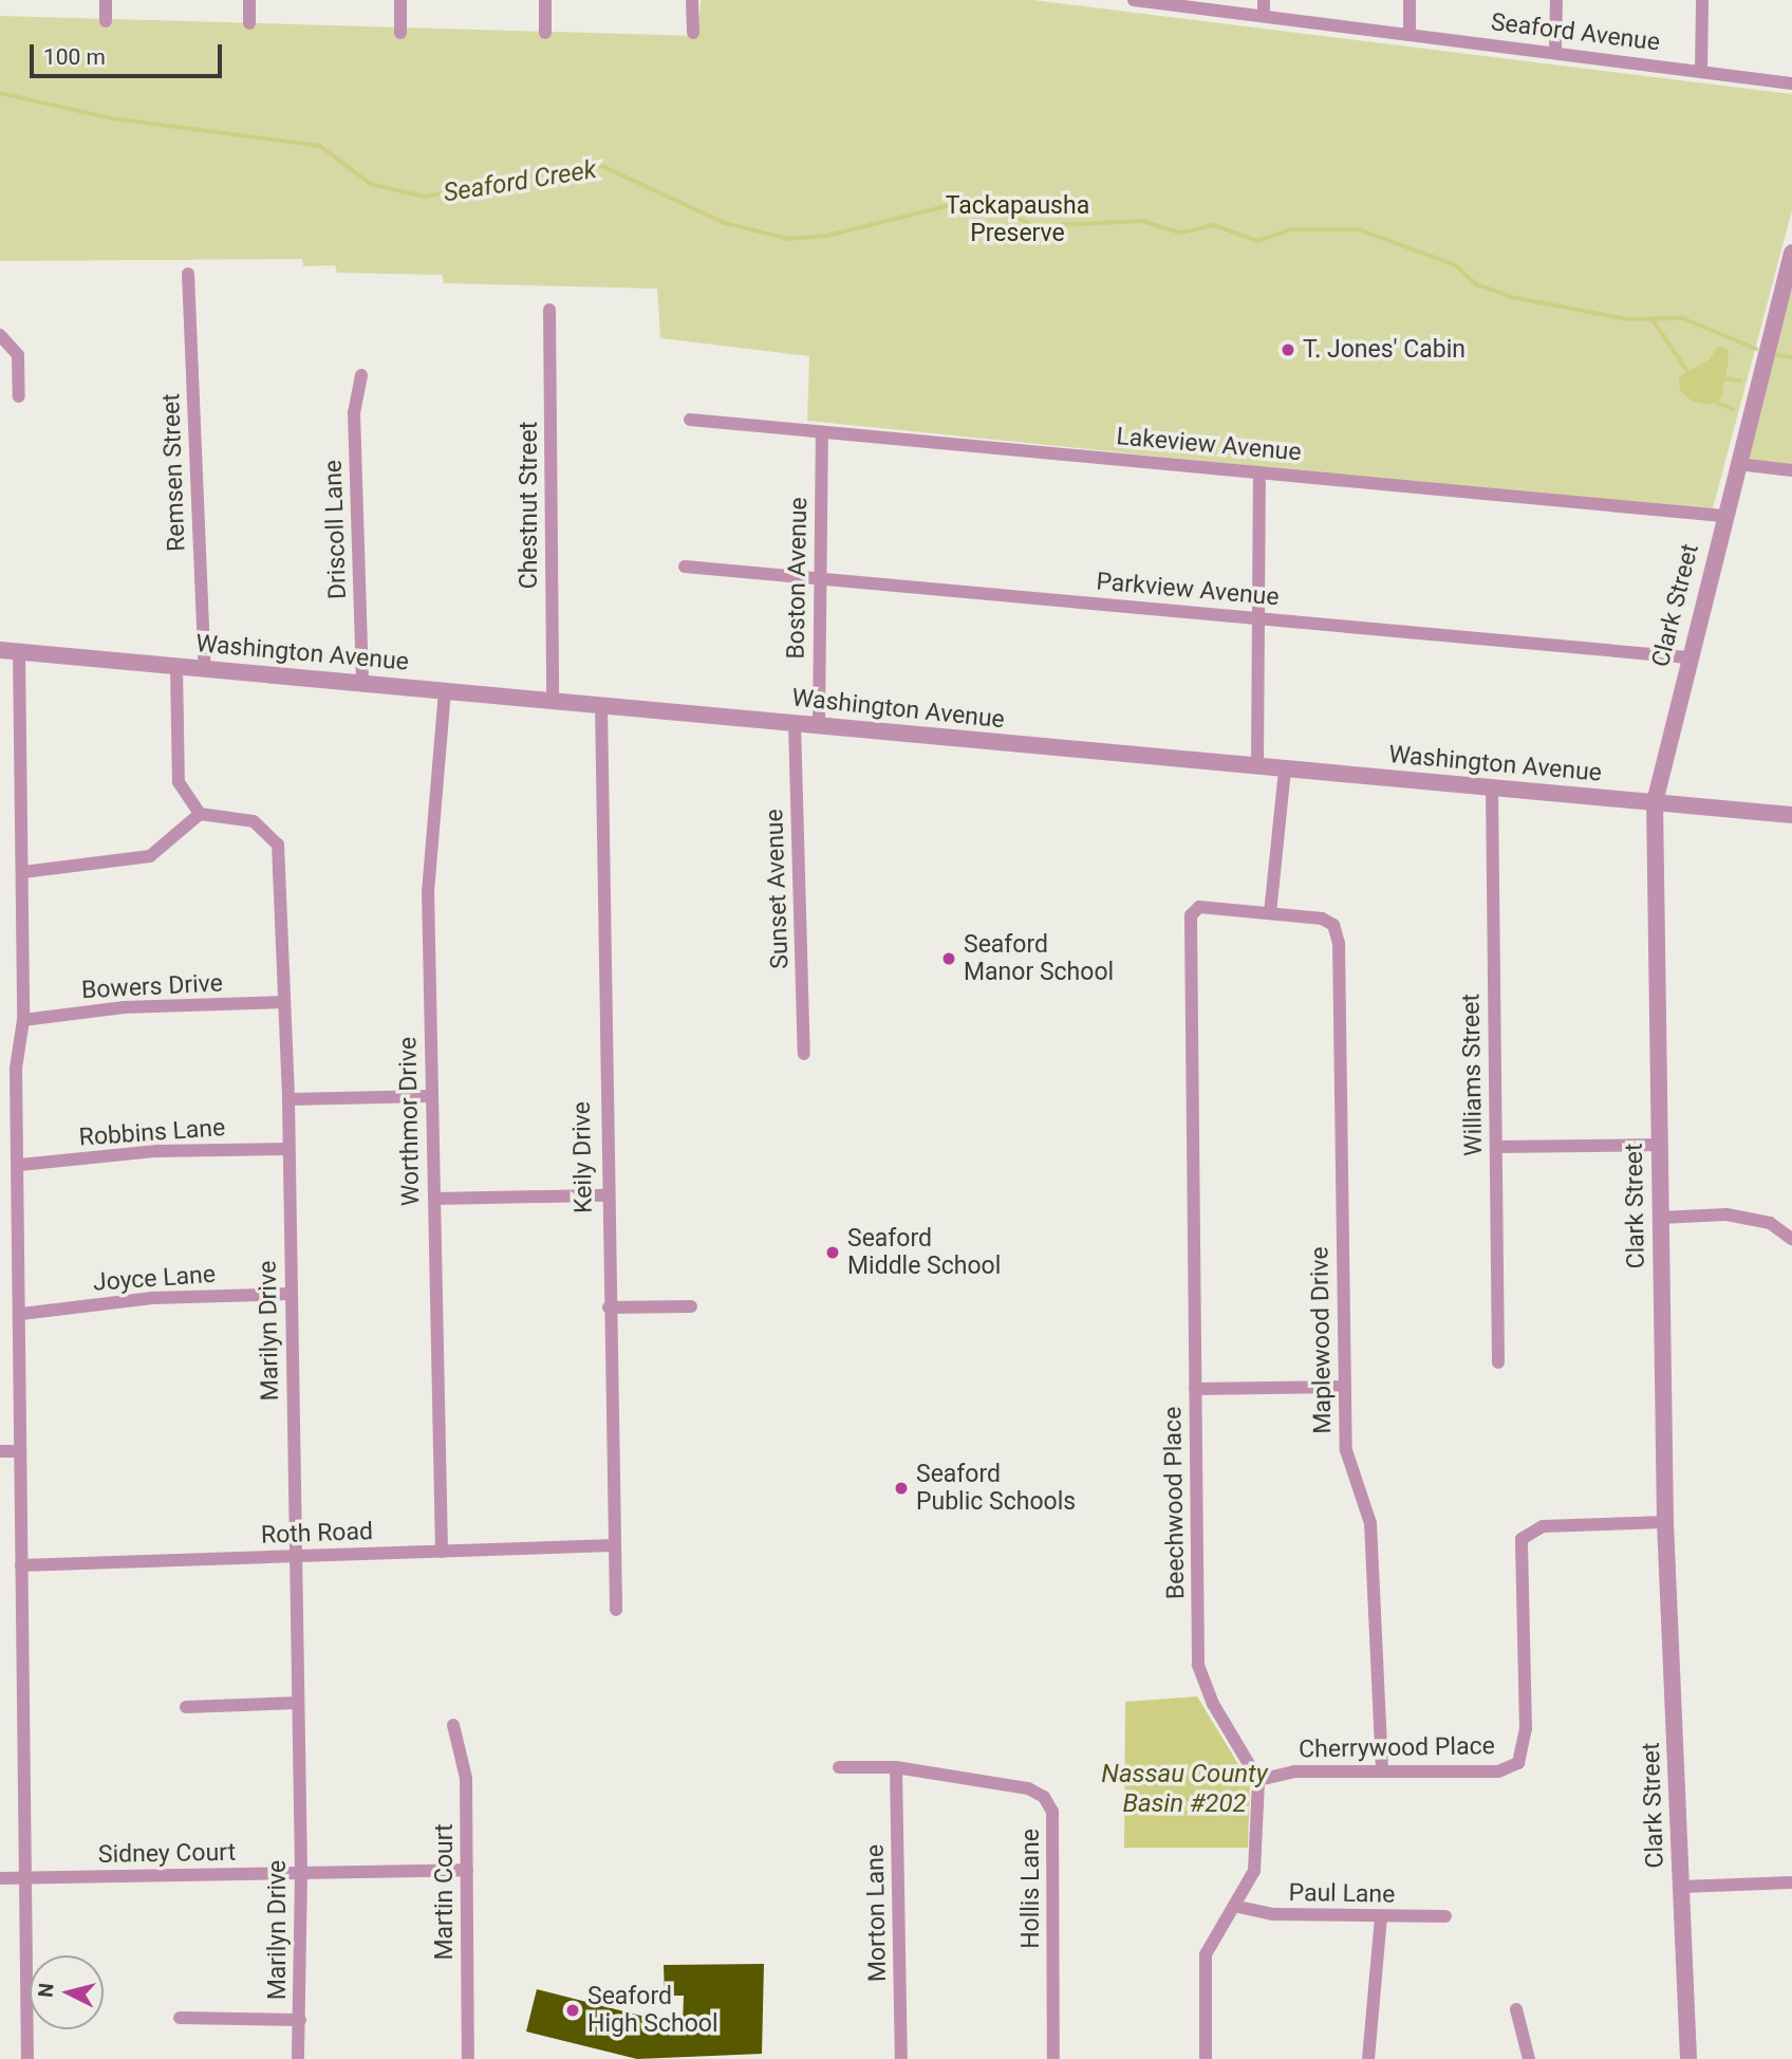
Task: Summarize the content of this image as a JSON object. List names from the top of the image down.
{
  "streets": {
    "street": [
      "Seaford Avenue",
      "Lakeview Avenue",
      "Remsen Street",
      "Chestnut Street",
      "Driscoll Lane",
      "Boston Avenue",
      "Parkview Avenue",
      "Clark Street",
      "Washington Avenue",
      "Sunset Avenue",
      "Bowers Drive",
      "Williams Street",
      "Worthmor Drive",
      "Robbins Lane",
      "Keily Drive",
      "Joyce Lane",
      "Marilyn Drive",
      "Maplewood Drive",
      "Beechwood Place",
      "Roth Road",
      "Cherrywood Place",
      "Sidney Court",
      "Hollis Lane",
      "Martin Court",
      "Paul Lane",
      "Morton Lane"
    ]
  },
  "crossings": [
    ["Lakeview Avenue", "Boston Avenue"],
    ["Lakeview Avenue", "Clark Street"],
    ["Remsen Street", "Washington Avenue"],
    ["Chestnut Street", "Washington Avenue"],
    ["Driscoll Lane", "Washington Avenue"],
    ["Boston Avenue", "Parkview Avenue"],
    ["Boston Avenue", "Washington Avenue"],
    ["Parkview Avenue", "Clark Street"],
    ["Clark Street", "Washington Avenue"],
    ["Clark Street", "Cherrywood Place"],
    ["Washington Avenue", "Sunset Avenue"],
    ["Washington Avenue", "Williams Street"],
    ["Washington Avenue", "Worthmor Drive"],
    ["Washington Avenue", "Keily Drive"],
    ["Bowers Drive", "Marilyn Drive"],
    ["Worthmor Drive", "Roth Road"],
    ["Robbins Lane", "Marilyn Drive"],
    ["Keily Drive", "Roth Road"],
    ["Joyce Lane", "Marilyn Drive"],
    ["Marilyn Drive", "Roth Road"],
    ["Marilyn Drive", "Sidney Court"],
    ["Maplewood Drive", "Beechwood Place"],
    ["Maplewood Drive", "Cherrywood Place"],
    ["Beechwood Place", "Cherrywood Place"],
    ["Sidney Court", "Martin Court"],
    ["Hollis Lane", "Morton Lane"]
  ],
  "water": ["Seaford Creek", "Nassau County Basin #202"],
  "parks": ["Tackapausha Preserve"],
  "places": [
    "T. Jones' Cabin",
    "Seaford Manor School",
    "Seaford Middle School",
    "Seaford Public Schools",
    "Seaford High School"
  ],
  "scale_bar": "100 m",
  "north": "left"
}
